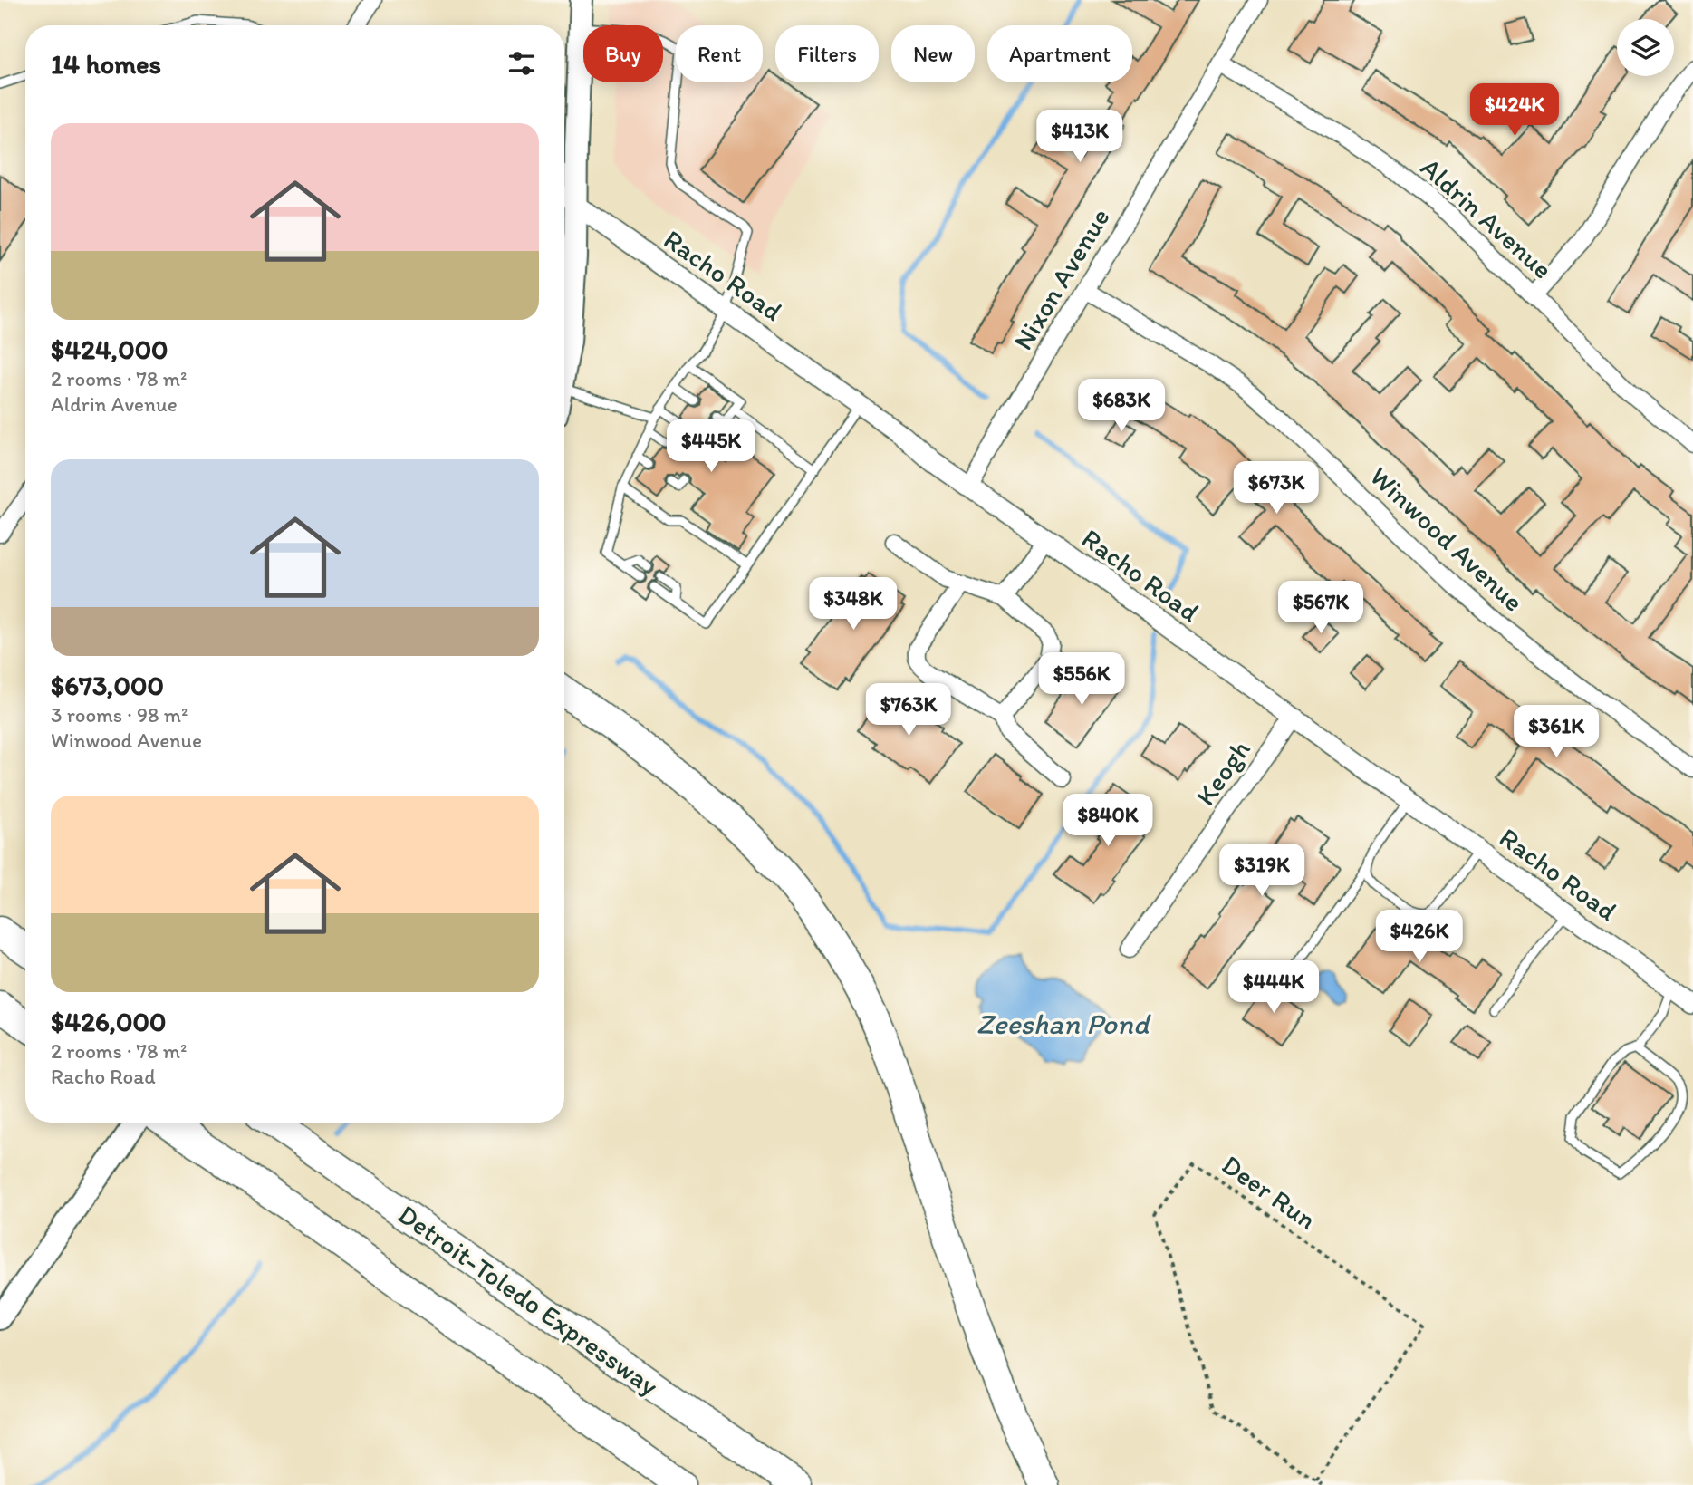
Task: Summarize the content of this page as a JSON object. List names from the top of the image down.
{
  "streets": {
    "highway": ["Detroit-Toledo Expressway"],
    "street": [
      "Aldrin Avenue",
      "Racho Road",
      "Nixon Avenue",
      "Winwood Avenue",
      "Keogh"
    ],
    "path": ["Deer Run"]
  },
  "crossings": [
    ["Aldrin Avenue", "Nixon Avenue"],
    ["Racho Road", "Nixon Avenue"],
    ["Racho Road", "Keogh"],
    ["Nixon Avenue", "Winwood Avenue"]
  ],
  "water": ["Zeeshan Pond"],
  "page": {
    "chip": [
      "Buy",
      "Rent",
      "Filters",
      "New",
      "Apartment"
    ],
    "heading": "14 homes",
    "price": [
      "$424K",
      "$413K",
      "$683K",
      "$445K",
      "$673K",
      "$348K",
      "$567K",
      "$556K",
      "$763K",
      "$361K",
      "$840K",
      "$319K",
      "$426K",
      "$444K"
    ],
    "list": [
      {
        "name": "$424,000",
        "note": "2 rooms · 78 m² · Aldrin Avenue"
      },
      {
        "name": "$673,000",
        "note": "3 rooms · 98 m² · Winwood Avenue"
      },
      {
        "name": "$426,000",
        "note": "2 rooms · 78 m² · Racho Road"
      }
    ]
  }
}
